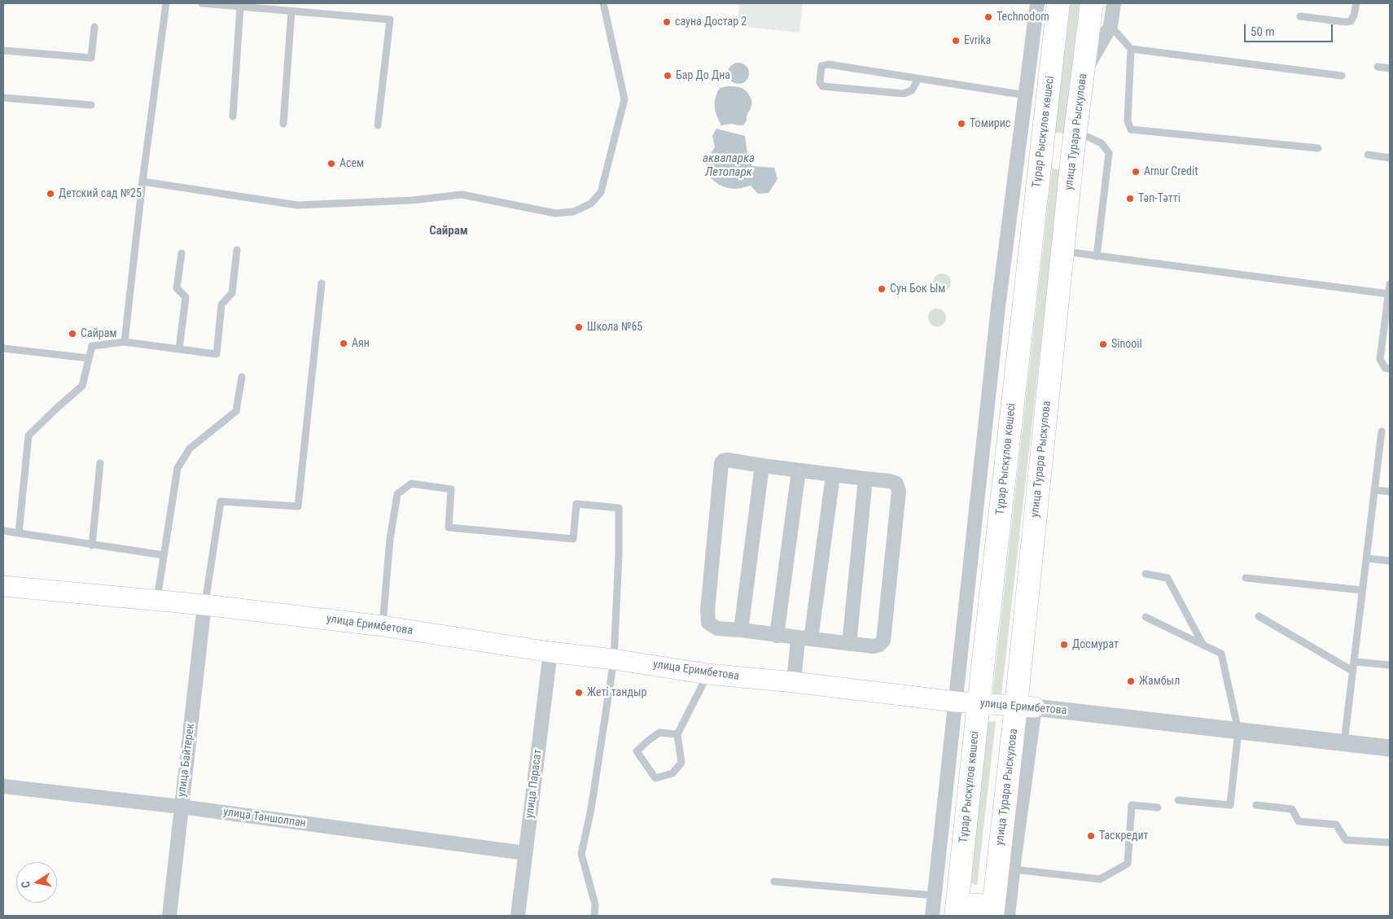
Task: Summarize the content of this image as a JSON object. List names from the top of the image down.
{
  "streets": {
    "main road": ["Тұрар Рыскұлов көшесі", "улица Турара Рыскулова", "улица Еримбетова"],
    "street": ["улица Байтерек", "улица Парасат", "улица Таншолпан"]
  },
  "crossings": [
    ["Тұрар Рыскұлов көшесі", "улица Еримбетова"],
    ["улица Турара Рыскулова", "улица Еримбетова"],
    ["улица Еримбетова", "улица Байтерек"],
    ["улица Еримбетова", "улица Парасат"],
    ["улица Байтерек", "улица Таншолпан"],
    ["улица Парасат", "улица Таншолпан"]
  ],
  "districts": ["Сайрам"],
  "water": ["аквапарка Летопарк"],
  "places": [
    "Technodom",
    "сауна Достар 2",
    "Evrika",
    "Бар До Дна",
    "Томирис",
    "Асем",
    "Arnur Credit",
    "Детский сад №25",
    "Тәп-Тәтті",
    "Сун Бок Ым",
    "Школа №65",
    "Сайрам",
    "Аян",
    "Sinooil",
    "Досмурат",
    "Жамбыл",
    "Жеті тандыр",
    "Таскредит"
  ],
  "scale_bar": "50 m",
  "north": "left"
}
